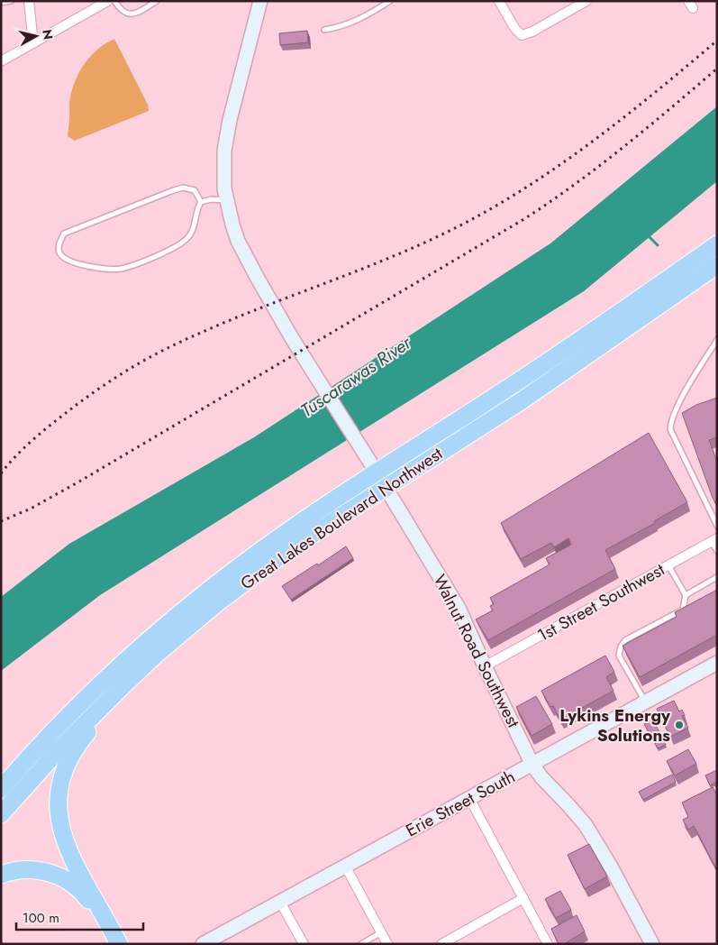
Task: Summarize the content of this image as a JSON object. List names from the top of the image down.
{
  "streets": {
    "highway": ["Great Lakes Boulevard Northwest"],
    "main road": ["Walnut Road Southwest", "Erie Street South"],
    "street": ["1st Street Southwest"]
  },
  "crossings": [
    ["Great Lakes Boulevard Northwest", "Walnut Road Southwest"],
    ["1st Street Southwest", "Walnut Road Southwest"],
    ["Walnut Road Southwest", "Erie Street South"]
  ],
  "water": ["Tuscarawas River"],
  "places": ["Lykins Energy Solutions"],
  "scale_bar": "100 m",
  "north": "right"
}
